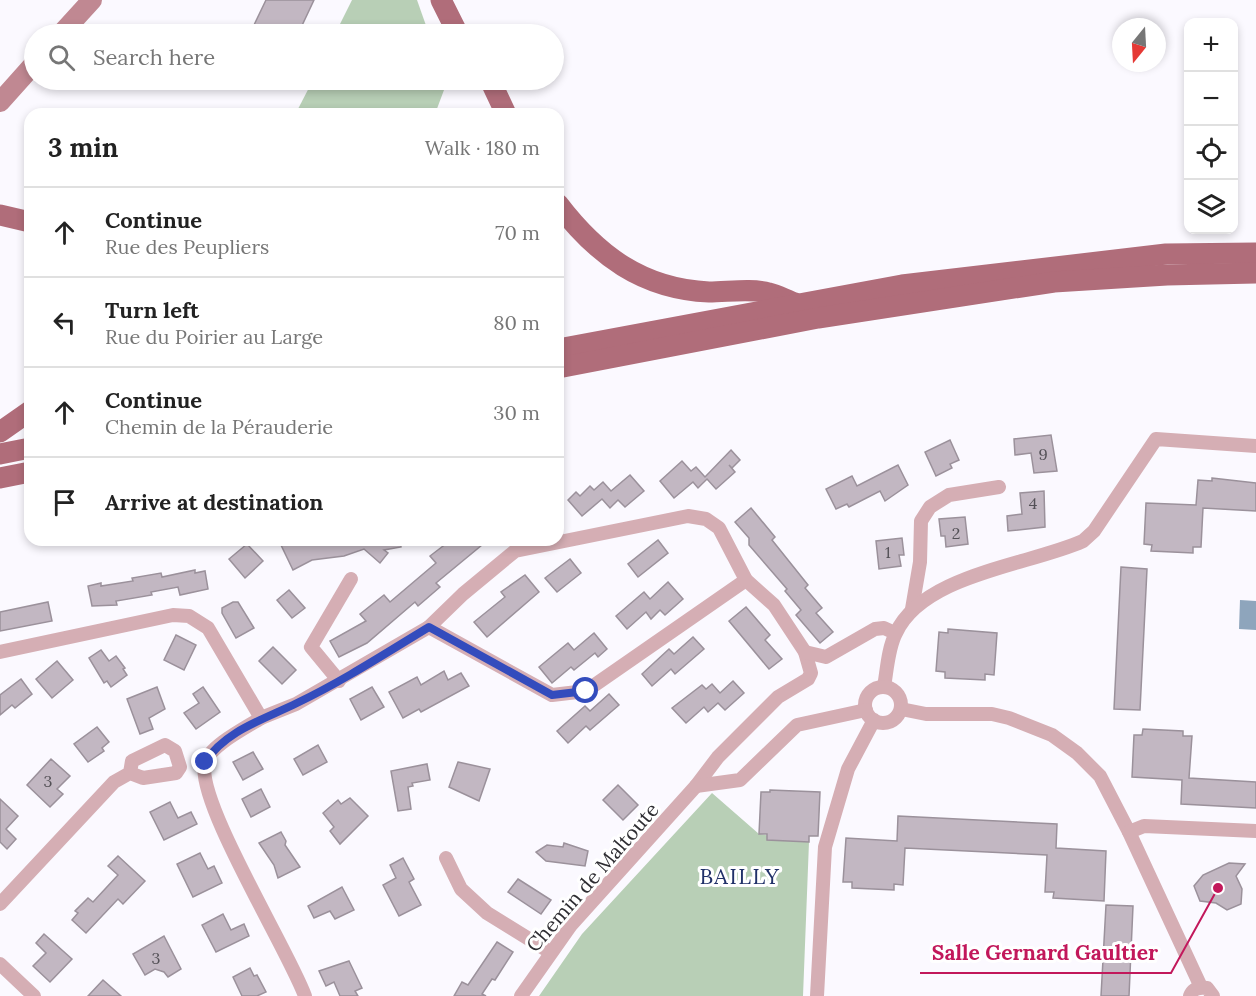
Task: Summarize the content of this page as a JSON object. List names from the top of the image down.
{
  "streets": {
    "street": ["Chemin de Maltoute"]
  },
  "districts": ["BAILLY"],
  "places": ["Salle Gernard Gaultier"],
  "house_numbers": [
    "9",
    "4",
    "2",
    "1",
    "3",
    "3"
  ],
  "north": "bottom",
  "page": {
    "map_buttons": ["+", "−"],
    "search": "Search here",
    "heading": ["3 min", "Walk · 180 m"],
    "list": [
      ["Continue", "Rue des Peupliers", "70 m"],
      ["Turn left", "Rue du Poirier au Large", "80 m"],
      ["Continue", "Chemin de la Pérauderie", "30 m"],
      "Arrive at destination"
    ]
  }
}
